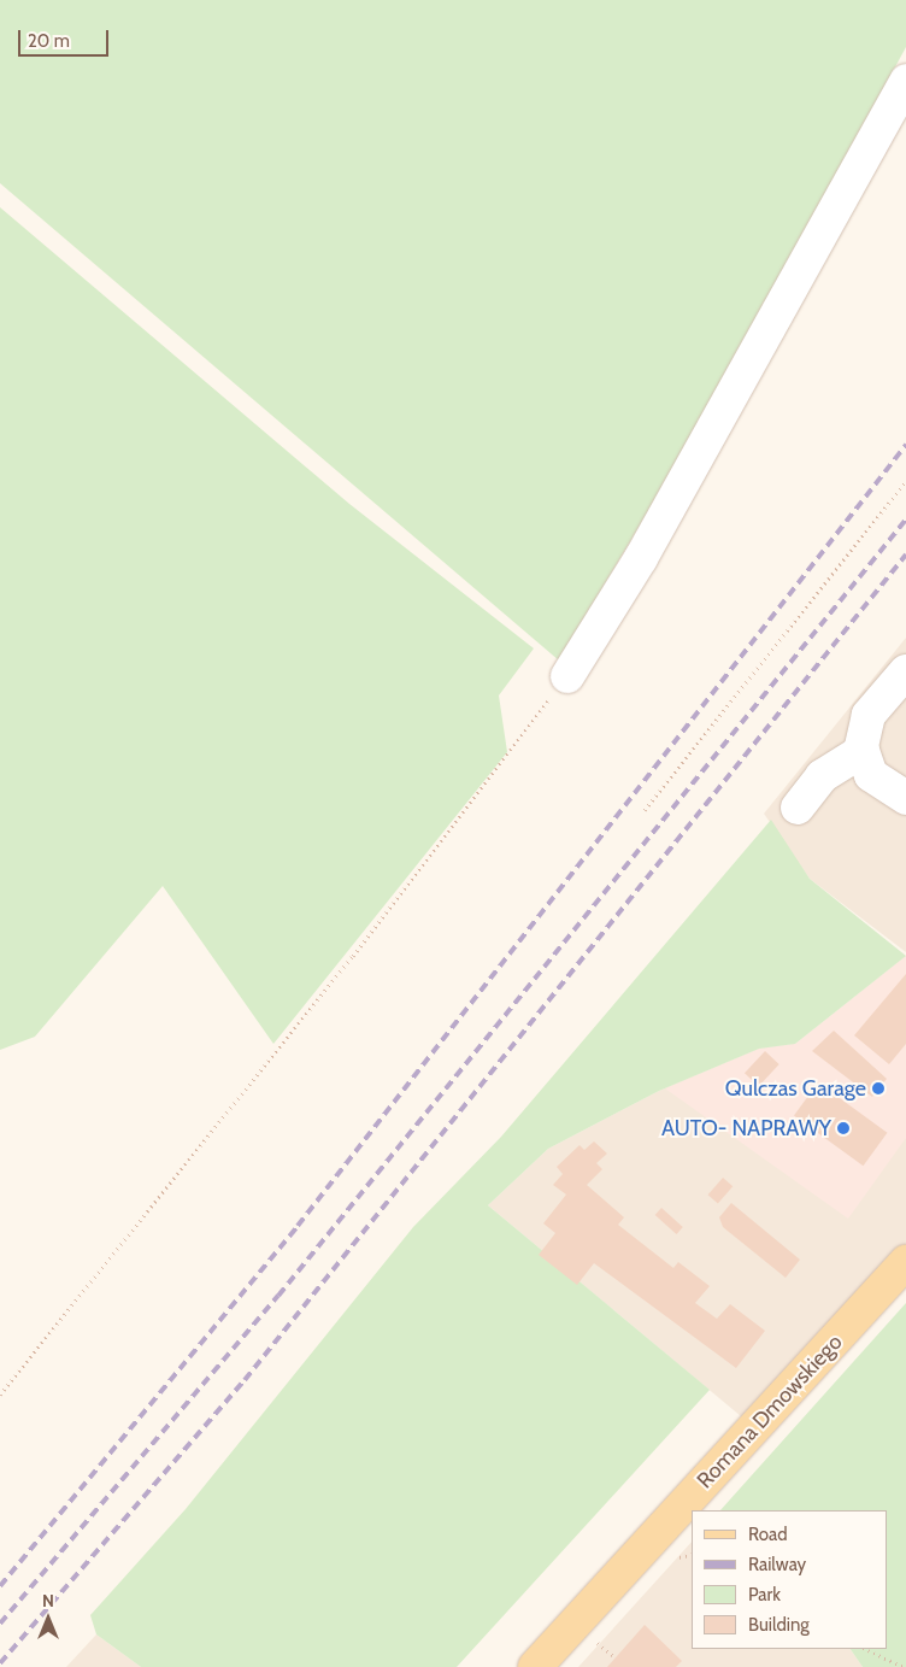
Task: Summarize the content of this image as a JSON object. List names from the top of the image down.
{
  "streets": {
    "main road": ["Romana Dmowskiego"]
  },
  "places": ["Qulczas Garage", "AUTO- NAPRAWY"],
  "legend": [
    "Road",
    "Railway",
    "Park",
    "Building"
  ],
  "scale_bar": "20 m",
  "north": "top"
}
